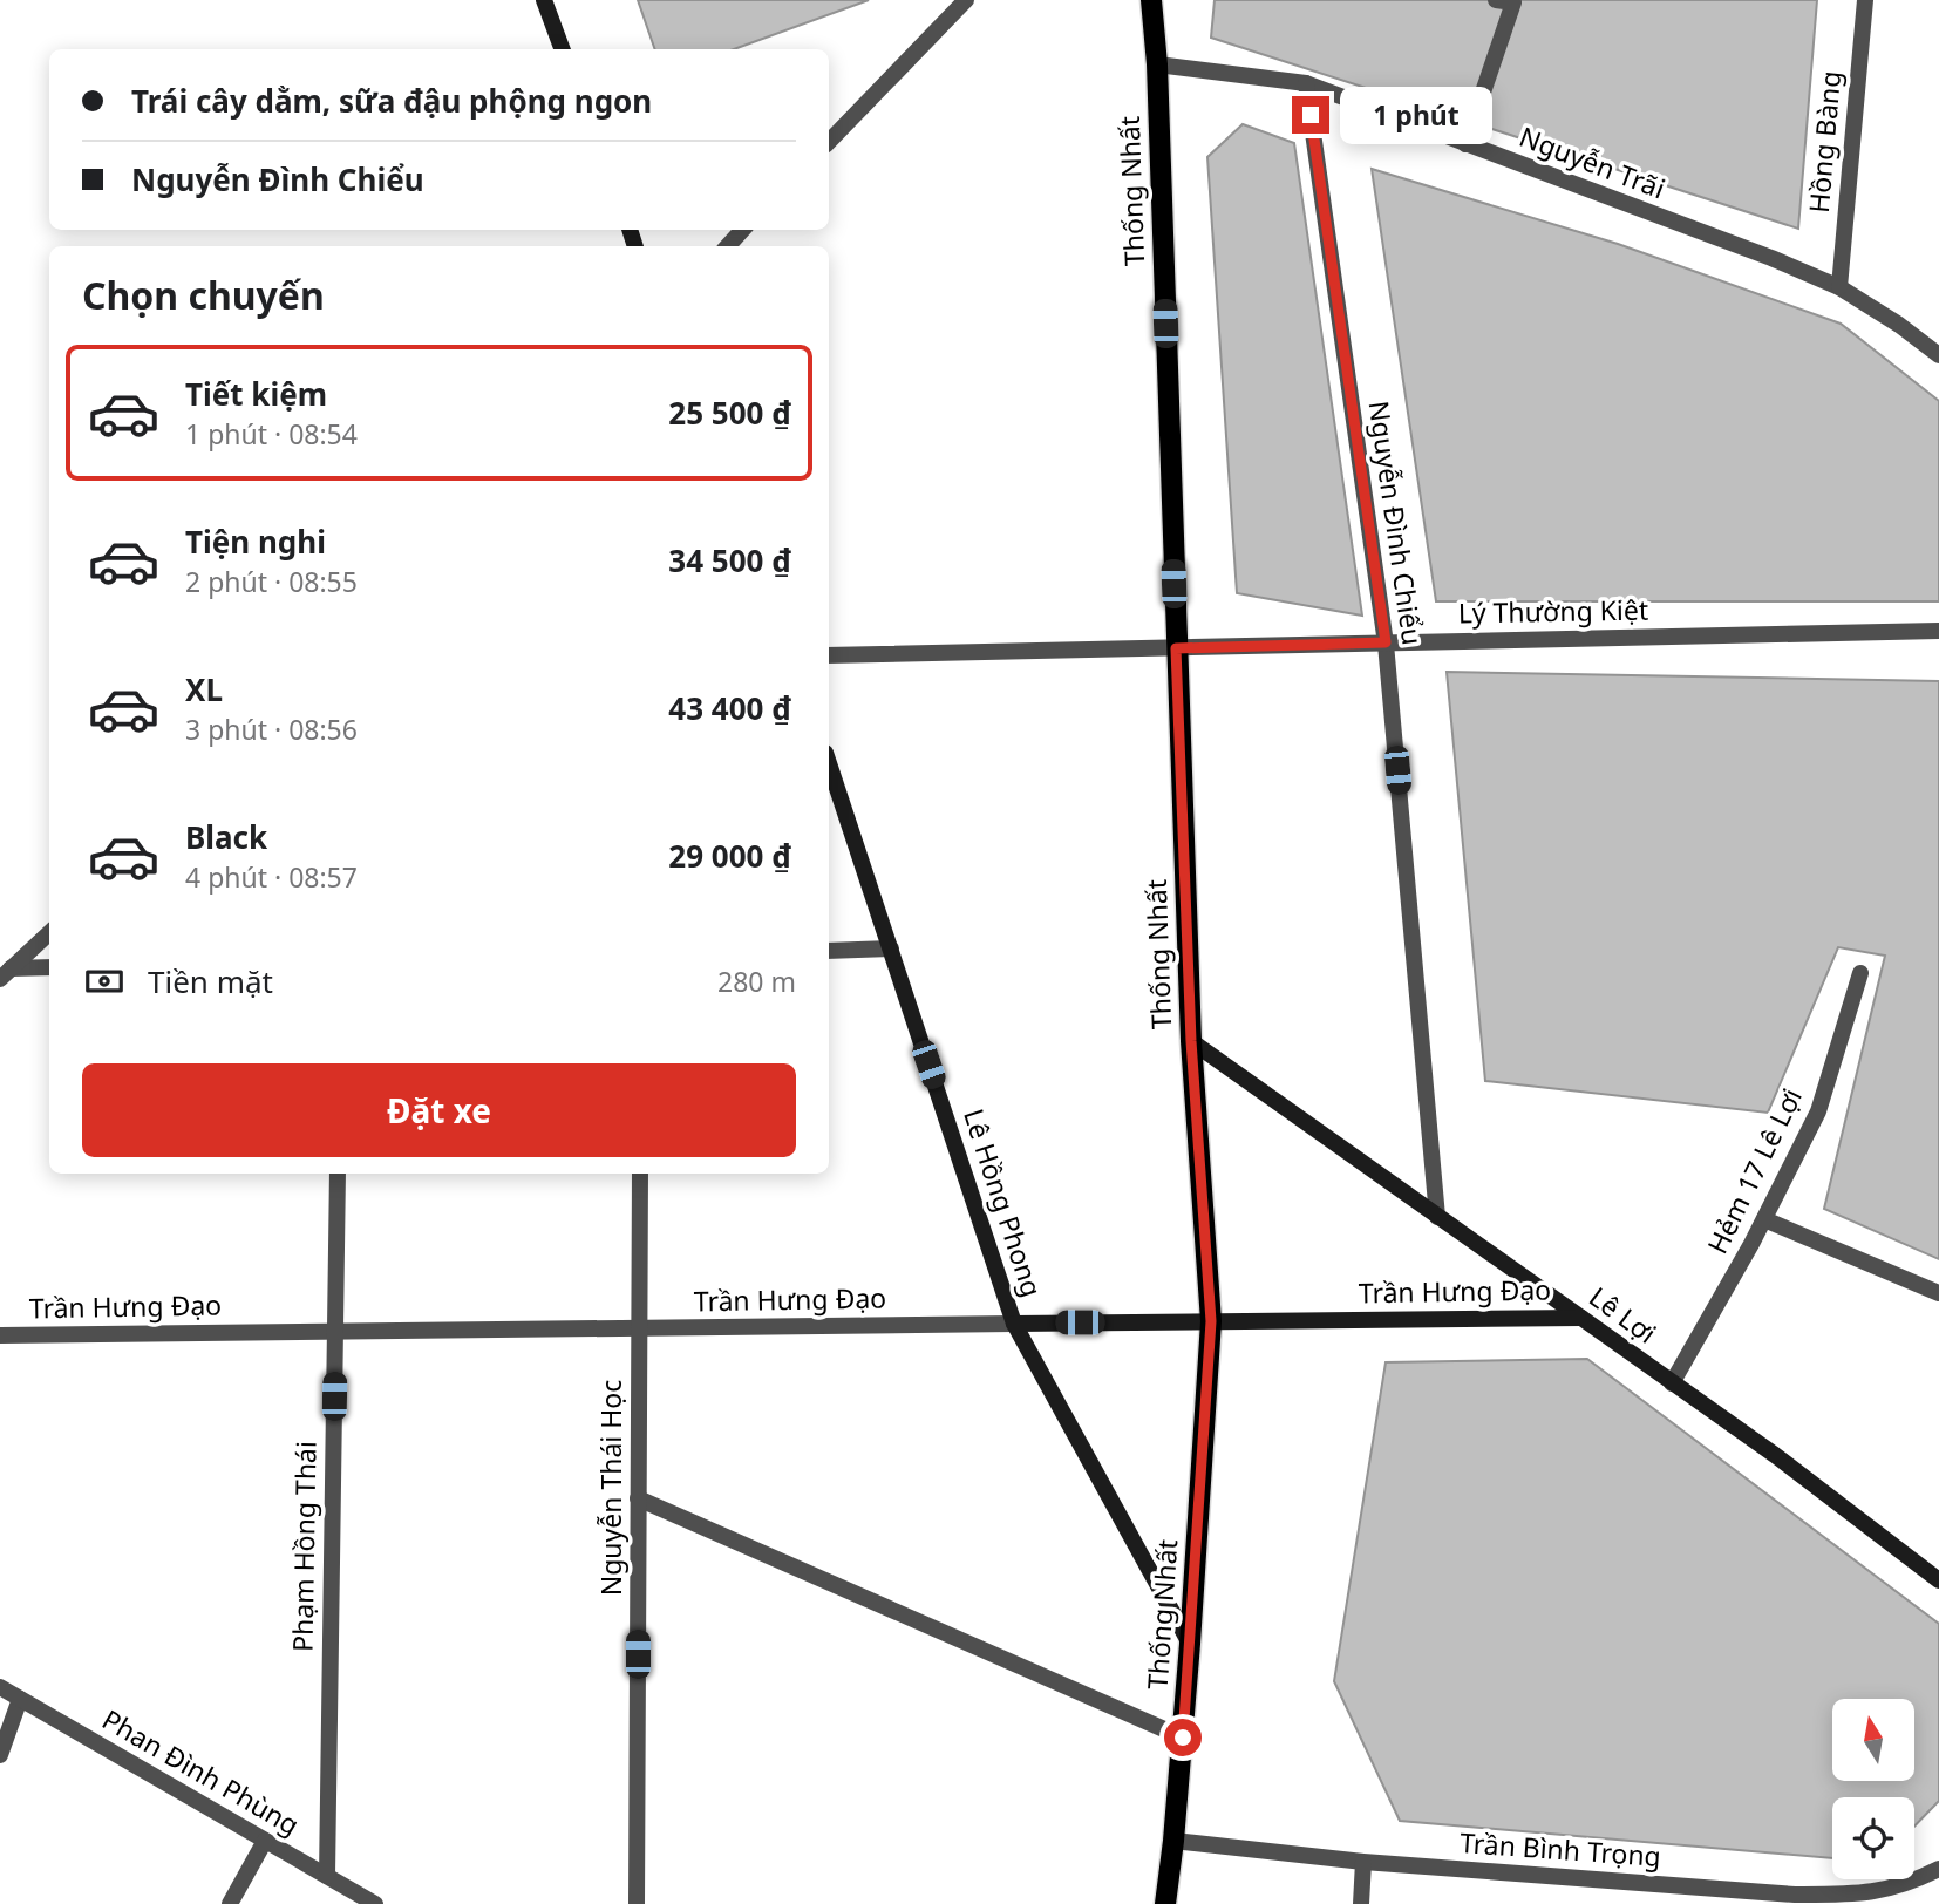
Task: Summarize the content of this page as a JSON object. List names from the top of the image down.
{
  "streets": {
    "main road": ["Thống Nhất"],
    "street": [
      "Hồng Bàng",
      "Nguyễn Trãi",
      "Nguyễn Đình Chiểu",
      "Lý Thường Kiệt",
      "Hẻm 17 Lê Lợi",
      "Lê Hồng Phong",
      "Trần Hưng Đạo",
      "Lê Lợi",
      "Nguyễn Thái Học",
      "Phạm Hồng Thái",
      "Phan Đình Phùng",
      "Trần Bình Trọng"
    ]
  },
  "crossings": [
    ["Hồng Bàng", "Nguyễn Trãi"],
    ["Nguyễn Trãi", "Thống Nhất"],
    ["Nguyễn Trãi", "Nguyễn Đình Chiểu"],
    ["Thống Nhất", "Lý Thường Kiệt"],
    ["Thống Nhất", "Lê Hồng Phong"],
    ["Thống Nhất", "Trần Hưng Đạo"],
    ["Thống Nhất", "Lê Lợi"],
    ["Thống Nhất", "Trần Bình Trọng"],
    ["Nguyễn Đình Chiểu", "Lý Thường Kiệt"],
    ["Nguyễn Đình Chiểu", "Lê Lợi"],
    ["Hẻm 17 Lê Lợi", "Lê Lợi"],
    ["Lê Hồng Phong", "Trần Hưng Đạo"],
    ["Trần Hưng Đạo", "Lê Lợi"],
    ["Trần Hưng Đạo", "Nguyễn Thái Học"],
    ["Trần Hưng Đạo", "Phạm Hồng Thái"],
    ["Phạm Hồng Thái", "Phan Đình Phùng"]
  ],
  "north": "top",
  "page": {
    "banner": ["Trái cây dằm, sữa đậu phộng ngon", "Nguyễn Đình Chiểu"],
    "bubble": "1 phút",
    "heading": "Chọn chuyến",
    "list": [
      {
        "name": "Tiết kiệm",
        "note": "1 phút · 08:54",
        "value": "25 500 ₫"
      },
      {
        "name": "Tiện nghi",
        "note": "2 phút · 08:55",
        "value": "34 500 ₫"
      },
      {
        "name": "XL",
        "note": "3 phút · 08:56",
        "value": "43 400 ₫"
      },
      {
        "name": "Black",
        "note": "4 phút · 08:57",
        "value": "29 000 ₫"
      }
    ],
    "pay": ["Tiền mặt", "280 m"],
    "buttons": "Đặt xe"
  }
}
